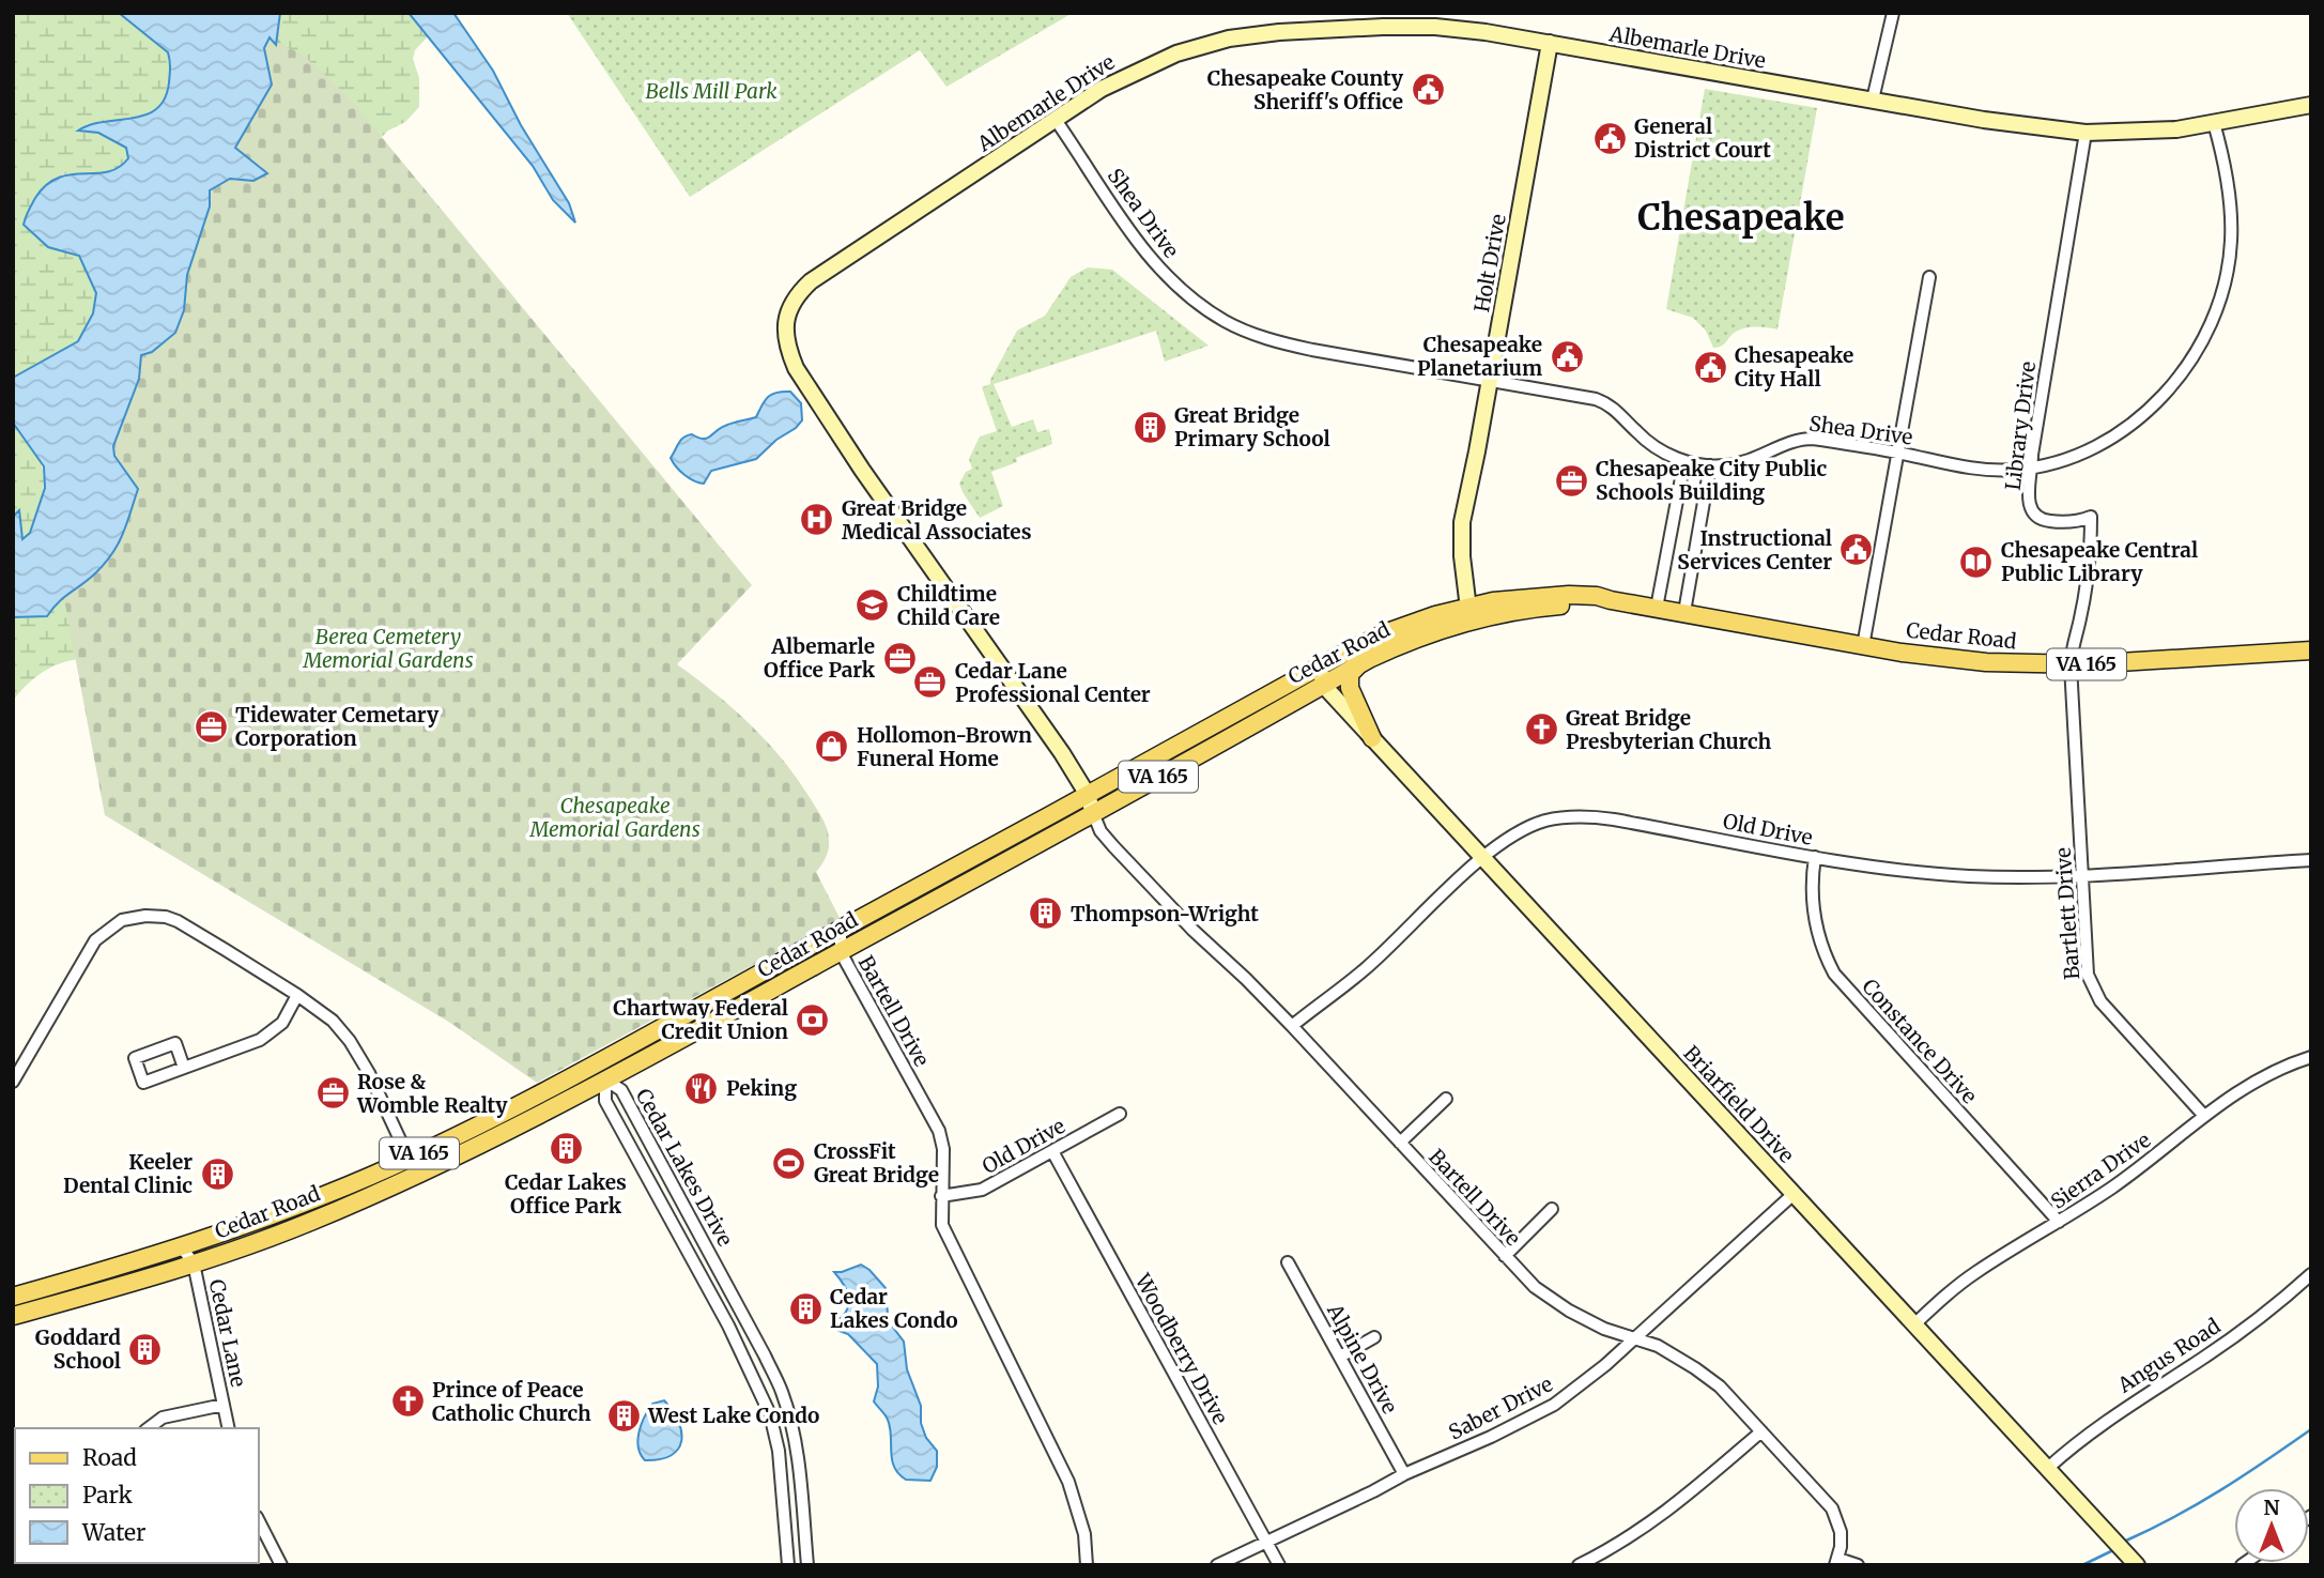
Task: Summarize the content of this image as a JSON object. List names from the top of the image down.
{
  "streets": {
    "main road": ["Cedar Road", "VA 165"],
    "street": [
      "Albemarle Drive",
      "Shea Drive",
      "Holt Drive",
      "Library Drive",
      "Old Drive",
      "Bartlett Drive",
      "Bartell Drive",
      "Constance Drive",
      "Briarfield Drive",
      "Cedar Lakes Drive",
      "Sierra Drive",
      "Cedar Lane",
      "Woodberry Drive",
      "Angus Road",
      "Alpine Drive",
      "Saber Drive"
    ]
  },
  "crossings": [
    ["Albemarle Drive", "Shea Drive"],
    ["Albemarle Drive", "Holt Drive"],
    ["Albemarle Drive", "Library Drive"],
    ["Albemarle Drive", "Cedar Road"],
    ["Albemarle Drive", "Bartell Drive"],
    ["Shea Drive", "Holt Drive"],
    ["Shea Drive", "Library Drive"],
    ["Holt Drive", "Cedar Road"],
    ["Library Drive", "Cedar Road"],
    ["Library Drive", "Bartlett Drive"],
    ["Cedar Road", "Bartlett Drive"],
    ["Cedar Road", "Bartell Drive"],
    ["Cedar Road", "Briarfield Drive"],
    ["Cedar Road", "Cedar Lakes Drive"],
    ["Cedar Road", "Cedar Lane"],
    ["Old Drive", "Bartlett Drive"],
    ["Old Drive", "Bartell Drive"],
    ["Old Drive", "Constance Drive"],
    ["Old Drive", "Briarfield Drive"],
    ["Old Drive", "Woodberry Drive"],
    ["Bartlett Drive", "Sierra Drive"],
    ["Bartell Drive", "Saber Drive"],
    ["Constance Drive", "Sierra Drive"],
    ["Briarfield Drive", "Sierra Drive"],
    ["Briarfield Drive", "Angus Road"],
    ["Briarfield Drive", "Saber Drive"],
    ["Woodberry Drive", "Saber Drive"],
    ["Alpine Drive", "Saber Drive"]
  ],
  "districts": ["Chesapeake"],
  "parks": ["Bells Mill Park", "Berea Cemetery Memorial Gardens", "Chesapeake Memorial Gardens"],
  "places": {
    "public building": [
      "Chesapeake County Sheriff's Office",
      "General District Court",
      "Chesapeake Planetarium",
      "Chesapeake City Hall",
      "Instructional Services Center"
    ],
    "building": [
      "Great Bridge Primary School",
      "Thompson-Wright",
      "Cedar Lakes Office Park",
      "Keeler Dental Clinic",
      "Cedar Lakes Condo",
      "Goddard School",
      "West Lake Condo"
    ],
    "office": [
      "Chesapeake City Public Schools Building",
      "Albemarle Office Park",
      "Cedar Lane Professional Center",
      "Tidewater Cemetary Corporation",
      "Rose & Womble Realty"
    ],
    "hospital": ["Great Bridge Medical Associates"],
    "library": ["Chesapeake Central Public Library"],
    "school or university": ["Childtime Child Care"],
    "church": ["Great Bridge Presbyterian Church", "Prince of Peace Catholic Church"],
    "shop": ["Hollomon-Brown Funeral Home"],
    "bank": ["Chartway Federal Credit Union"],
    "restaurant": ["Peking"],
    "sports": ["CrossFit Great Bridge"]
  },
  "legend": ["Road", "Park", "Water"],
  "north": "top"
}
